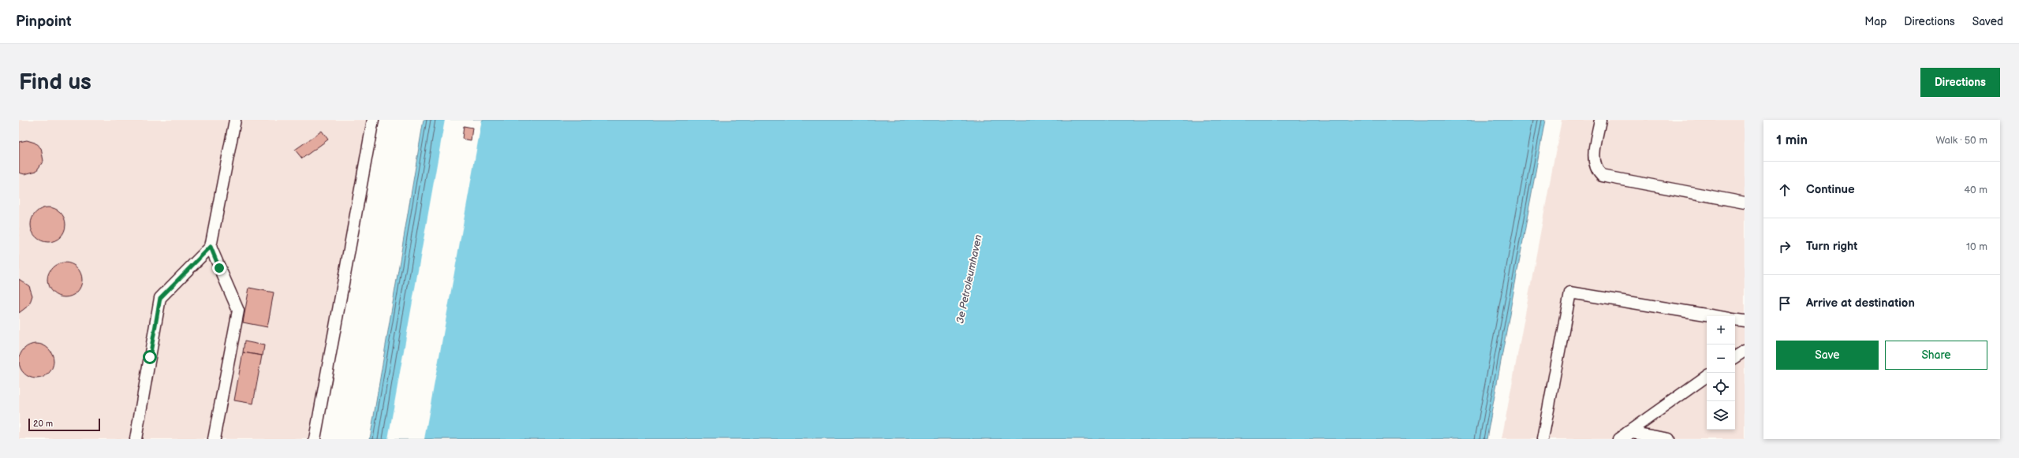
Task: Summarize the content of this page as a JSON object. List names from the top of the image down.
{
  "water": ["3e Petroleumhaven"],
  "scale_bar": "20 m",
  "page": {
    "header": "Pinpoint",
    "nav": ["Map", "Directions", "Saved"],
    "buttons": [
      "Directions",
      ["Save", "Share"]
    ],
    "title": "Find us",
    "heading": ["1 min", "Walk · 50 m"],
    "list": [
      ["Continue", "40 m"],
      ["Turn right", "10 m"],
      "Arrive at destination"
    ],
    "map_buttons": ["+", "−"],
    "scale": "20 m"
  }
}
